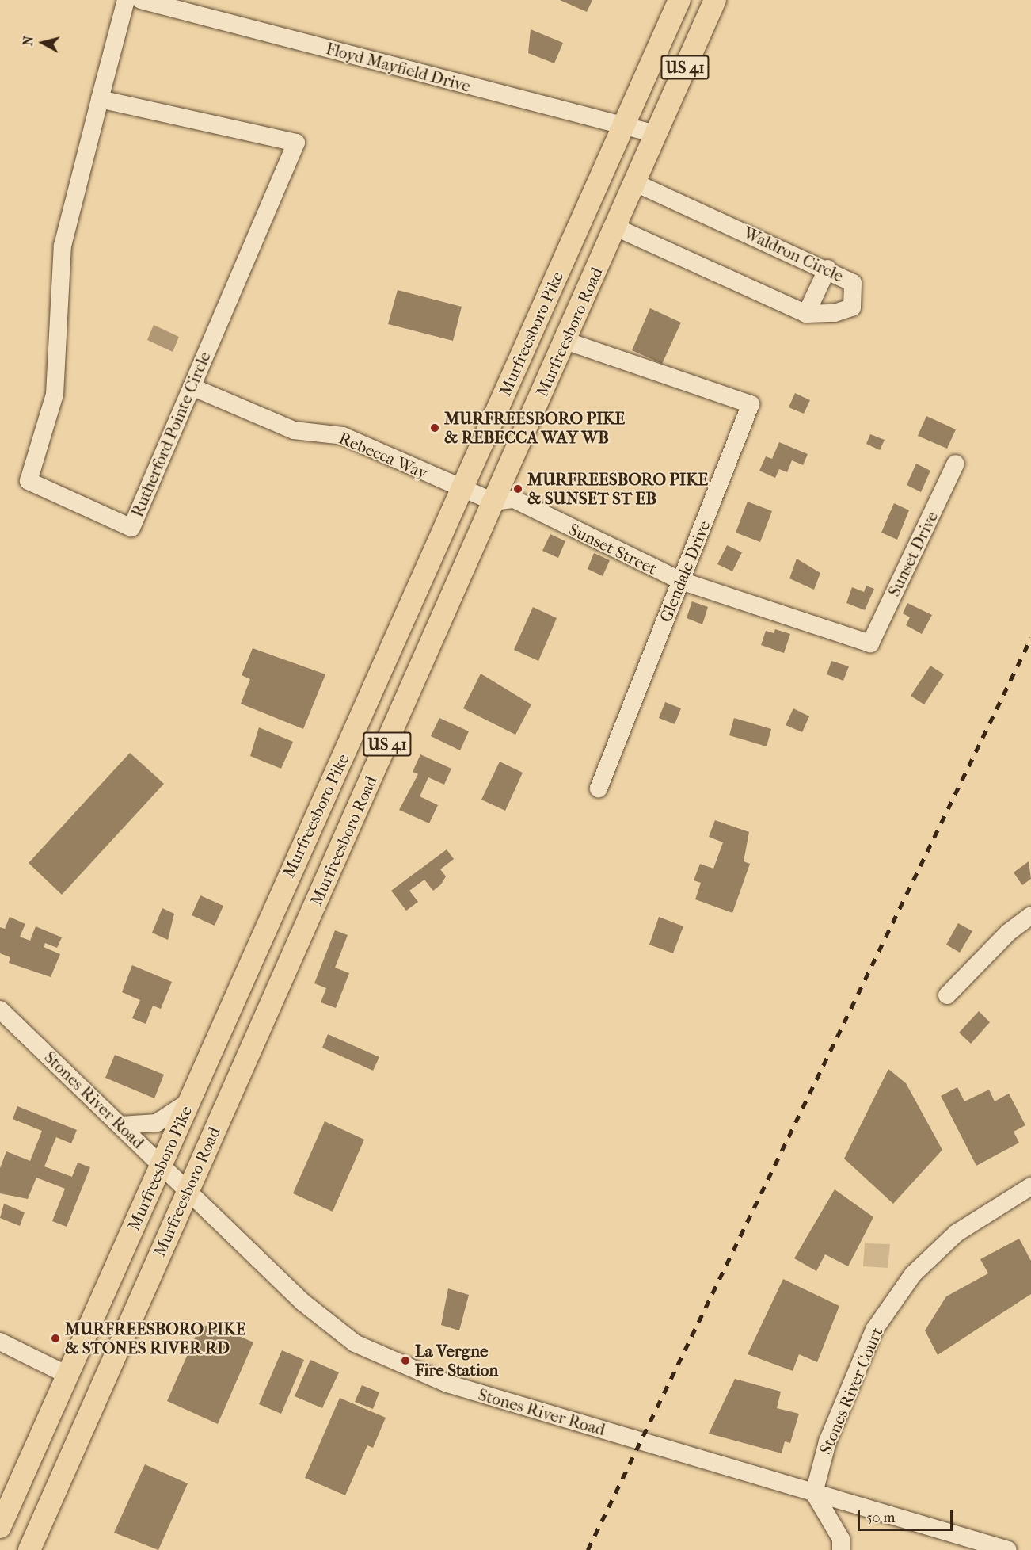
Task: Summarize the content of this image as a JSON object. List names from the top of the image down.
{
  "streets": {
    "main road": ["US 41", "Murfreesboro Road", "Murfreesboro Pike"],
    "street": [
      "Floyd Mayfield Drive",
      "Waldron Circle",
      "Rutherford Pointe Circle",
      "Rebecca Way",
      "Sunset Street",
      "Sunset Drive",
      "Glendale Drive",
      "Stones River Road",
      "Stones River Court"
    ]
  },
  "crossings": [
    ["Floyd Mayfield Drive", "Murfreesboro Road"],
    ["Floyd Mayfield Drive", "Murfreesboro Pike"],
    ["Waldron Circle", "Murfreesboro Road"],
    ["Murfreesboro Road", "Rebecca Way"],
    ["Murfreesboro Road", "Sunset Street"],
    ["Murfreesboro Road", "Glendale Drive"],
    ["Murfreesboro Road", "Stones River Road"],
    ["Murfreesboro Pike", "Rebecca Way"],
    ["Murfreesboro Pike", "Stones River Road"],
    ["Rutherford Pointe Circle", "Rebecca Way"],
    ["Rebecca Way", "Sunset Street"],
    ["Sunset Street", "Sunset Drive"],
    ["Sunset Street", "Glendale Drive"],
    ["Stones River Road", "Stones River Court"]
  ],
  "places": [
    "MURFREESBORO PIKE & REBECCA WAY WB",
    "MURFREESBORO PIKE & SUNSET ST EB",
    "MURFREESBORO PIKE & STONES RIVER RD",
    "La Vergne Fire Station"
  ],
  "scale_bar": "50 m",
  "north": "left"
}
